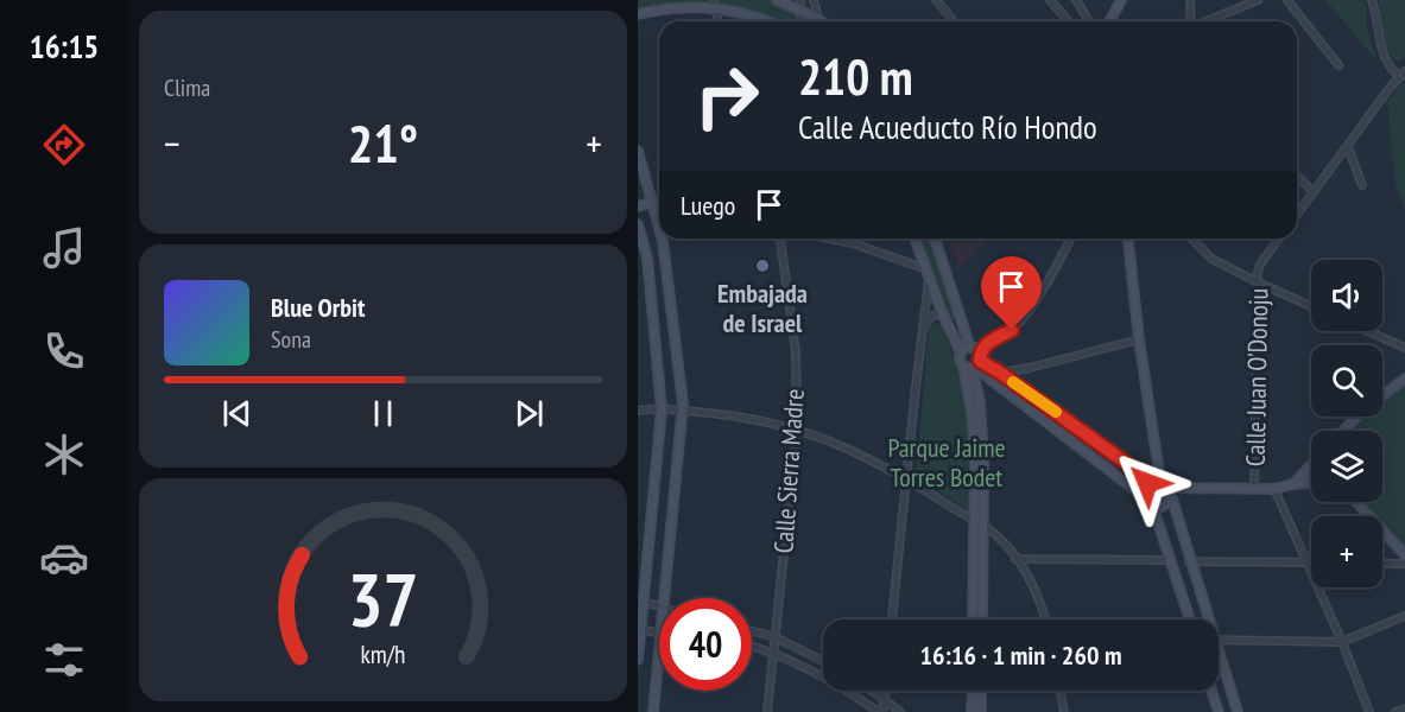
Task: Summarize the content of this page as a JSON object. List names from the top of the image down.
{
  "streets": {
    "street": ["Calle Juan O'Donoju", "Calle Sierra Madre"]
  },
  "parks": ["Parque Jaime Torres Bodet"],
  "places": ["Embajada de Israel"],
  "page": {
    "tabs": "16:15",
    "tile": "Clima",
    "turn": ["210 m", "Calle Acueducto Río Hondo"],
    "heat": ["−", "21°", "+"],
    "then": "Luego",
    "map_buttons": "+",
    "song": ["Blue Orbit", "Sona"],
    "limit": "40",
    "trip": "16:16 · 1 min · 260 m",
    "gauge": ["37", "km/h"]
  }
}
